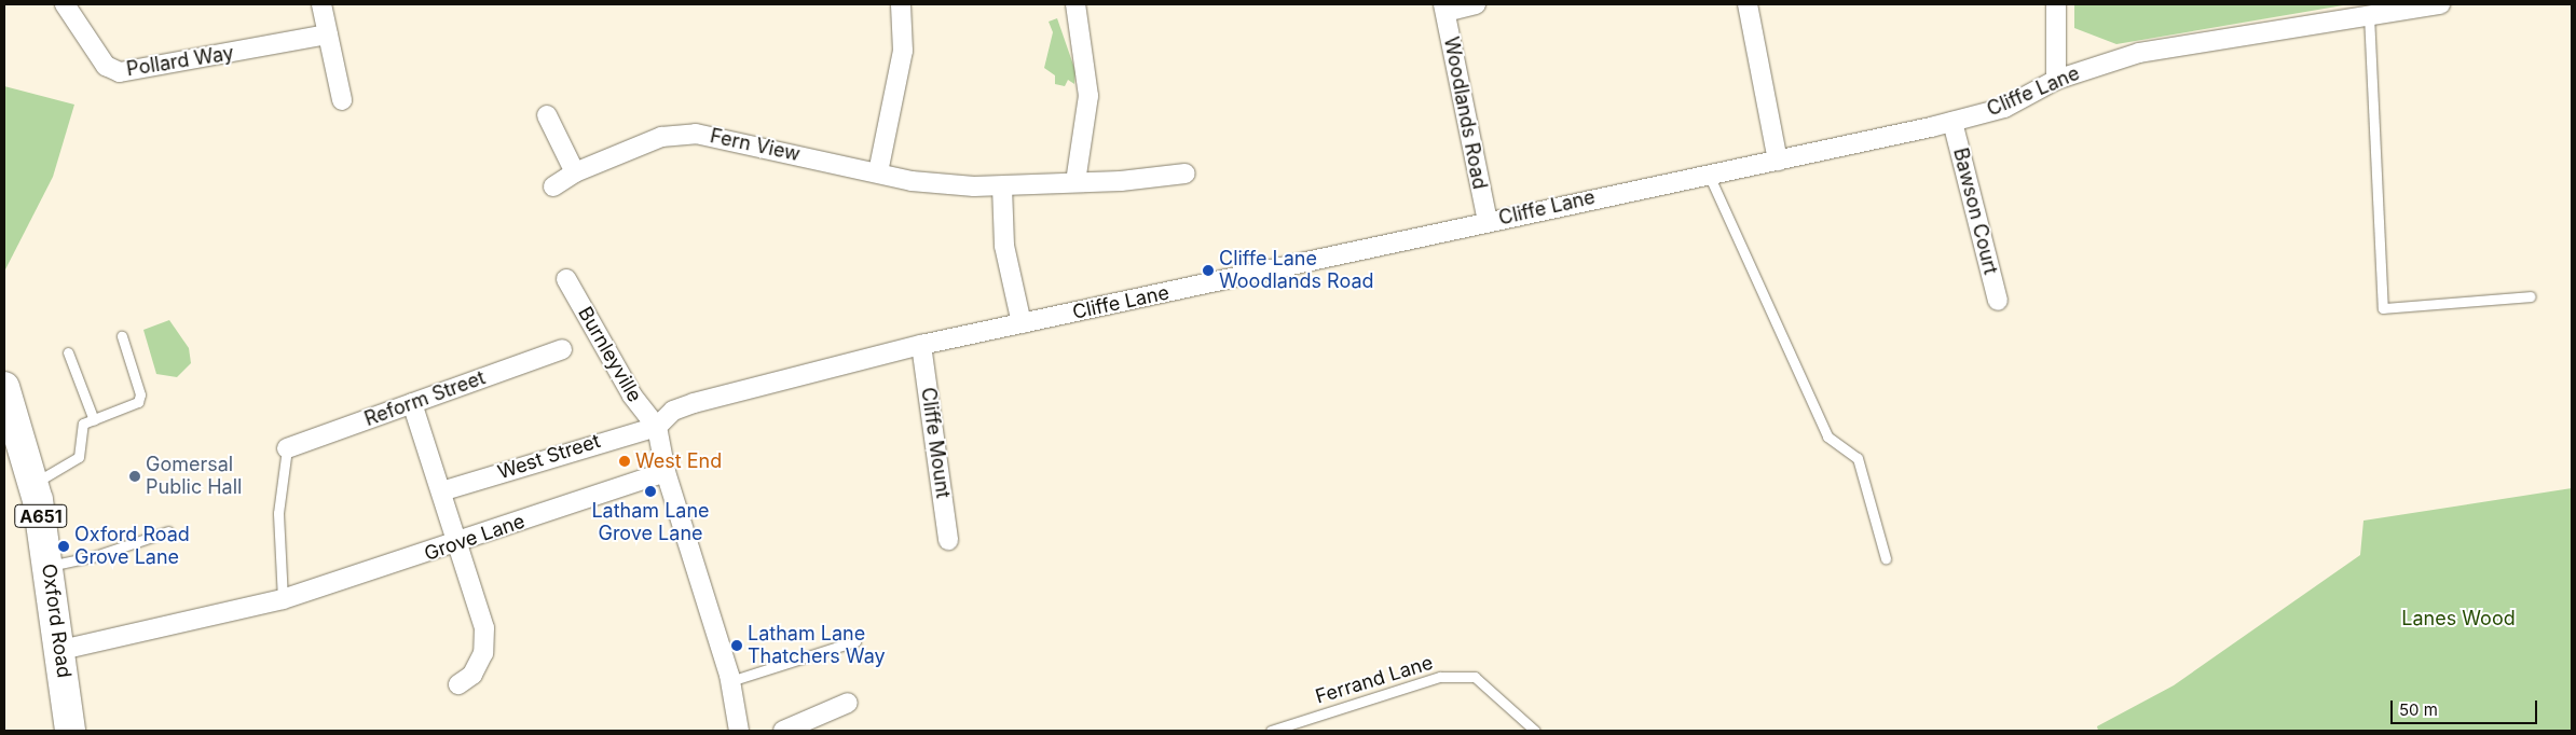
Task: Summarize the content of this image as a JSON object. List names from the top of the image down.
{
  "streets": {
    "main road": ["A651", "Oxford Road"],
    "street": [
      "Pollard Way",
      "Cliffe Lane",
      "Woodlands Road",
      "Fern View",
      "Bawson Court",
      "Burnleyville",
      "Reform Street",
      "Cliffe Mount",
      "West Street",
      "Grove Lane"
    ],
    "lane": ["Ferrand Lane"]
  },
  "crossings": [
    ["Cliffe Lane", "Woodlands Road"],
    ["Cliffe Lane", "Bawson Court"],
    ["Cliffe Lane", "Burnleyville"],
    ["Cliffe Lane", "Cliffe Mount"],
    ["Cliffe Lane", "West Street"],
    ["Burnleyville", "West Street"],
    ["Grove Lane", "Oxford Road"]
  ],
  "parks": ["Lanes Wood"],
  "places": [
    "Cliffe Lane Woodlands Road",
    "West End",
    "Gomersal Public Hall",
    "Latham Lane Grove Lane",
    "Oxford Road Grove Lane",
    "Latham Lane Thatchers Way"
  ],
  "scale_bar": "50 m"
}
